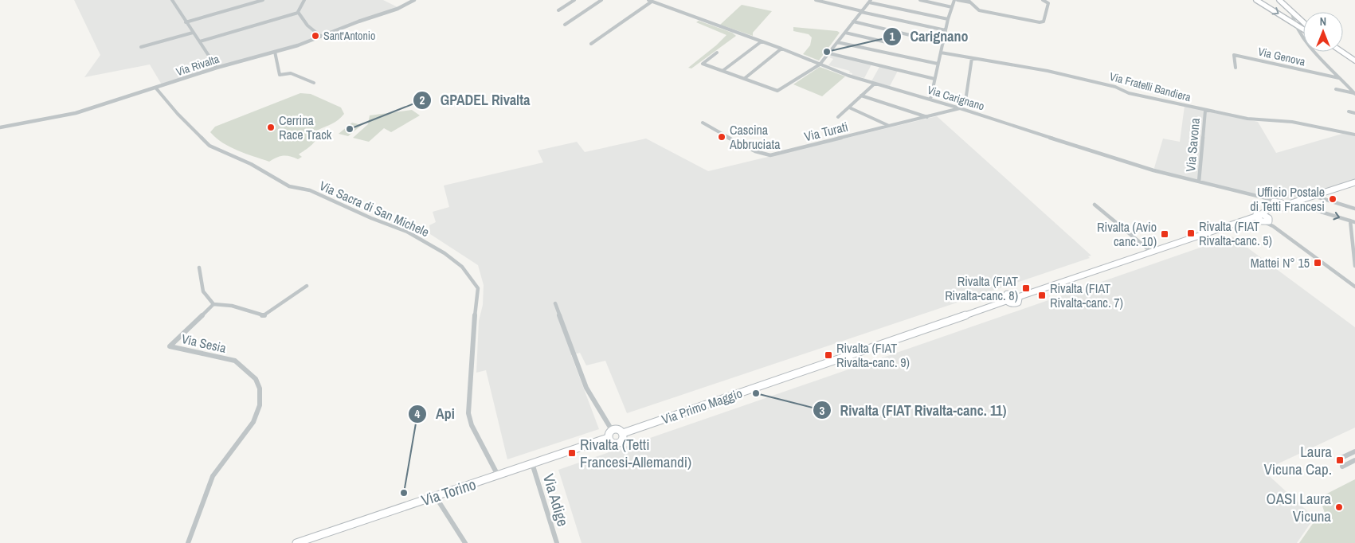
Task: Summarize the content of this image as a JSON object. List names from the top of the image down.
{
  "streets": {
    "main road": ["Via Primo Maggio", "Via Torino"],
    "street": [
      "Via Genova",
      "Via Rivalta",
      "Via Fratelli Bandiera",
      "Via Carignano",
      "Via Turati",
      "Via Savona",
      "Via Sacra di San Michele",
      "Via Sesia",
      "Via Adige"
    ]
  },
  "crossings": [
    ["Via Rivalta", "Via Sacra di San Michele"],
    ["Via Fratelli Bandiera", "Via Savona"],
    ["Via Carignano", "Via Turati"],
    ["Via Carignano", "Via Savona"],
    ["Via Sacra di San Michele", "Via Torino"],
    ["Via Torino", "Via Adige"]
  ],
  "places": {
    "other": [
      "Sant'Antonio",
      "Carignano",
      "Cerrina Race Track",
      "GPADEL Rivalta",
      "Cascina Abbruciata",
      "Ufficio Postale di Tetti Francesi",
      "Rivalta (FIAT Rivalta-canc. 11)",
      "Api",
      "OASI Laura Vicuna"
    ],
    "transit": [
      "Rivalta (FIAT Rivalta-canc. 5)",
      "Rivalta (Avio canc. 10)",
      "Mattei N° 15",
      "Rivalta (FIAT Rivalta-canc. 8)",
      "Rivalta (FIAT Rivalta-canc. 7)",
      "Rivalta (FIAT Rivalta-canc. 9)",
      "Rivalta (Tetti Francesi-Allemandi)",
      "Laura Vicuna Cap."
    ]
  },
  "north": "top"
}
